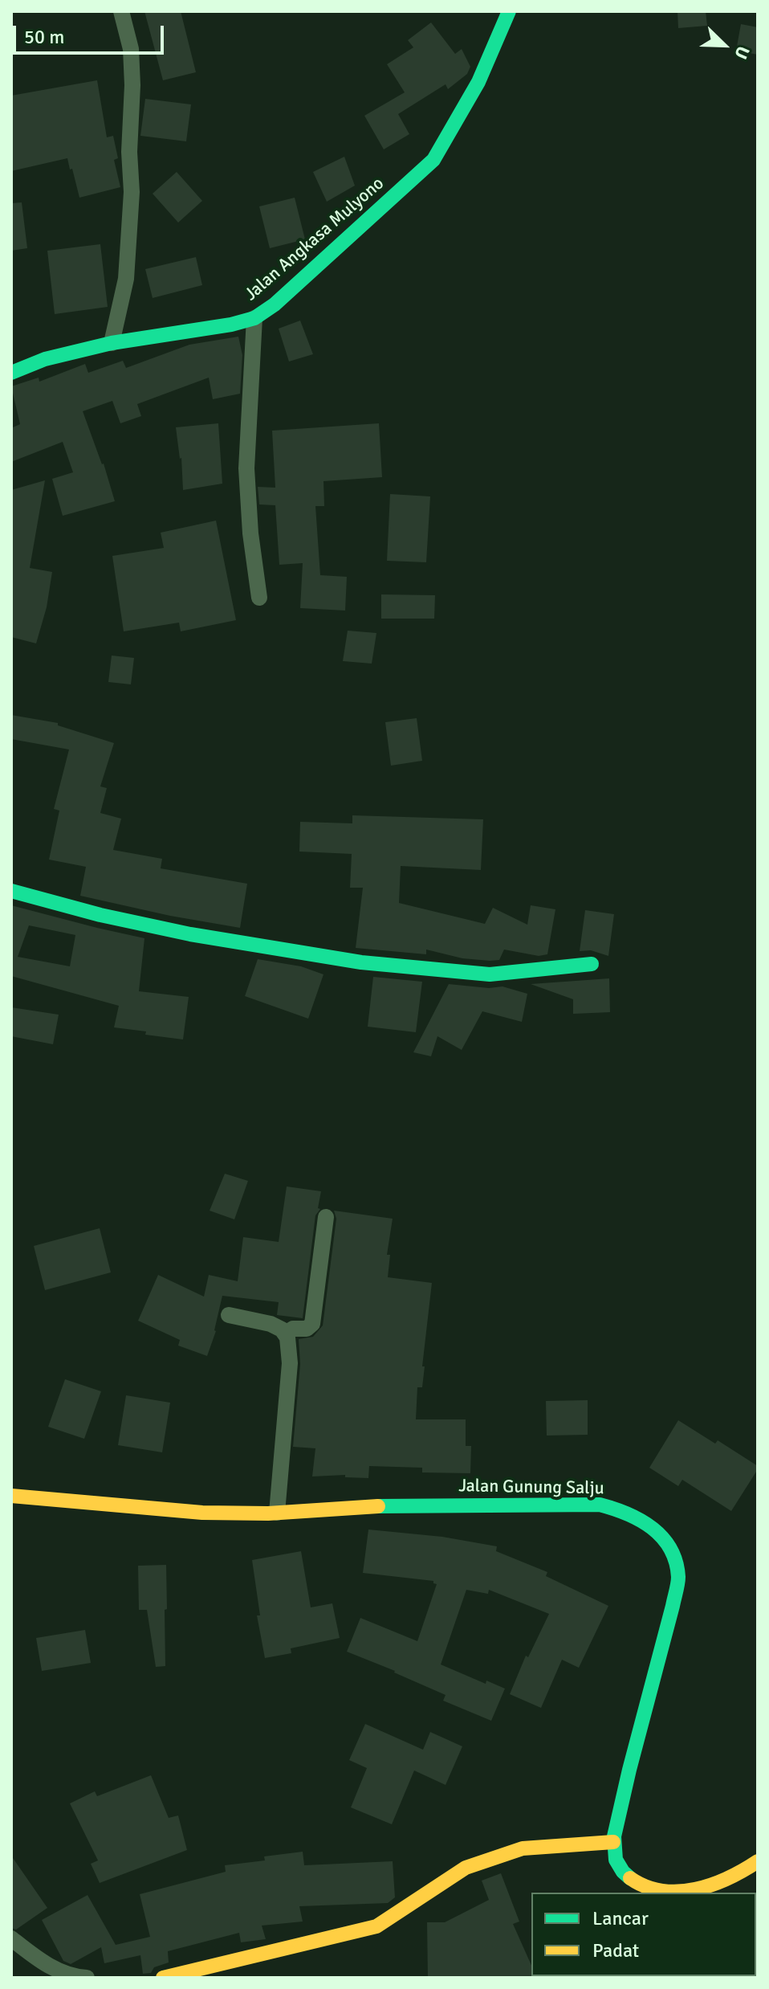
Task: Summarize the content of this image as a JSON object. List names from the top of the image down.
{
  "streets": {
    "street": ["Jalan Angkasa Mulyono", "Jalan Gunung Salju"]
  },
  "legend": ["Lancar", "Padat"],
  "scale_bar": "50 m",
  "north": "bottom right"
}
